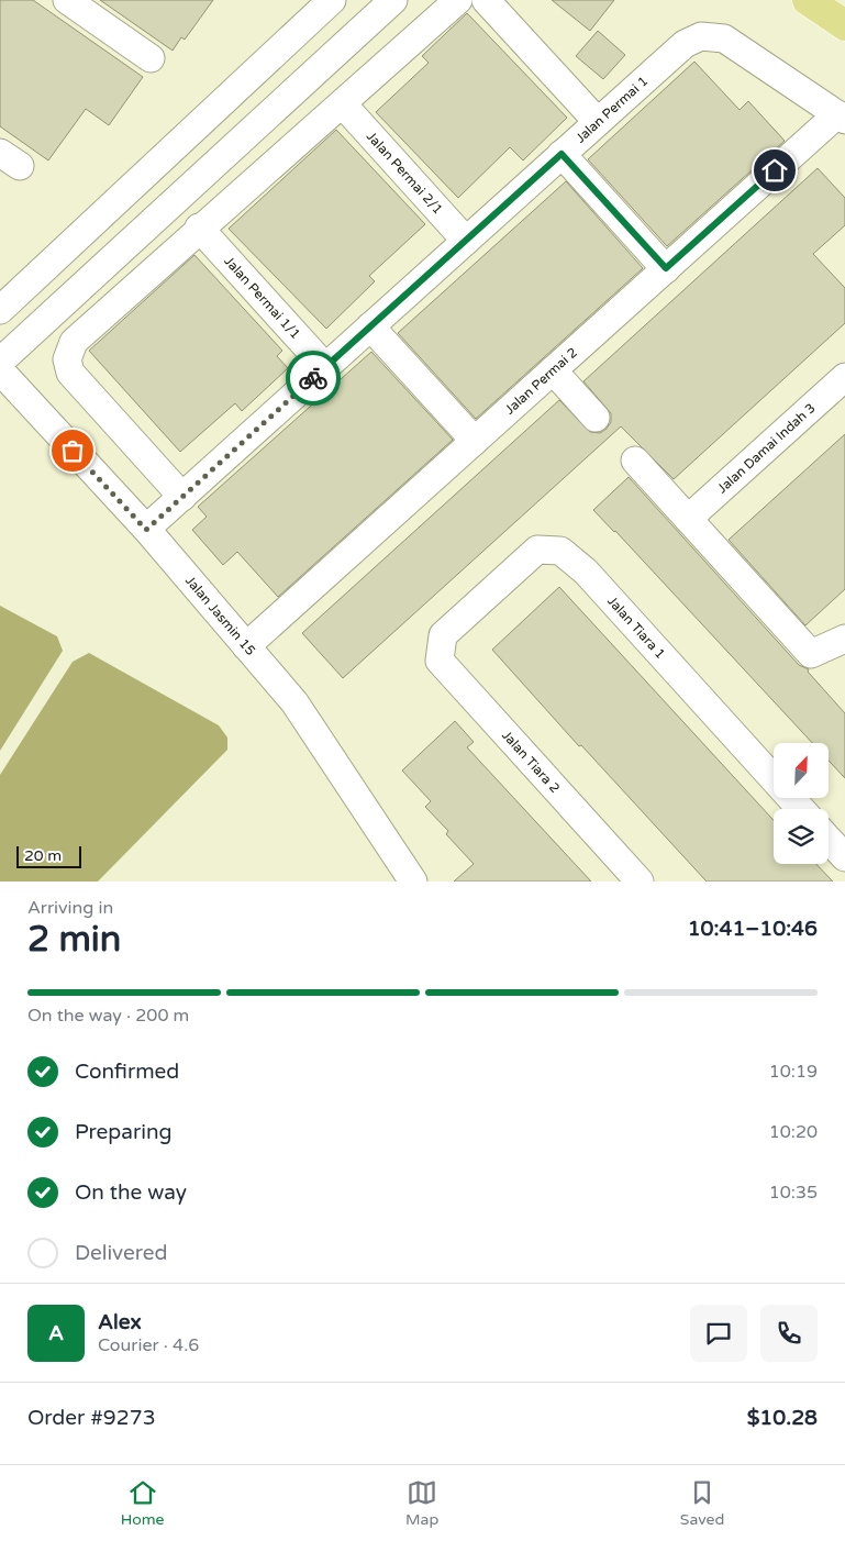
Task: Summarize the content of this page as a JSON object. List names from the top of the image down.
{
  "streets": {
    "street": [
      "Jalan Permai 1",
      "Jalan Permai 2/1",
      "Jalan Permai 1/1",
      "Jalan Permai 2",
      "Jalan Damai Indah 3",
      "Jalan Jasmin 15",
      "Jalan Tiara 1",
      "Jalan Tiara 2"
    ]
  },
  "crossings": [
    ["Jalan Permai 1", "Jalan Permai 2/1"],
    ["Jalan Permai 1", "Jalan Permai 1/1"],
    ["Jalan Permai 1", "Jalan Permai 2"],
    ["Jalan Permai 1", "Jalan Jasmin 15"],
    ["Jalan Permai 2", "Jalan Jasmin 15"],
    ["Jalan Tiara 1", "Jalan Tiara 2"]
  ],
  "scale_bar": "20 m",
  "north": "top right",
  "page": {
    "scale": "20 m",
    "heading": ["2 min", "Arriving in", "10:41–10:46"],
    "panel": [
      "Alex",
      "Courier · 4.6",
      "Order #9273",
      "$10.28"
    ],
    "bar": "On the way · 200 m",
    "list": [
      ["Confirmed", "10:19"],
      ["Preparing", "10:20"],
      ["On the way", "10:35"],
      "Delivered"
    ],
    "round": "A",
    "tabs": ["Home", "Map", "Saved"]
  }
}
